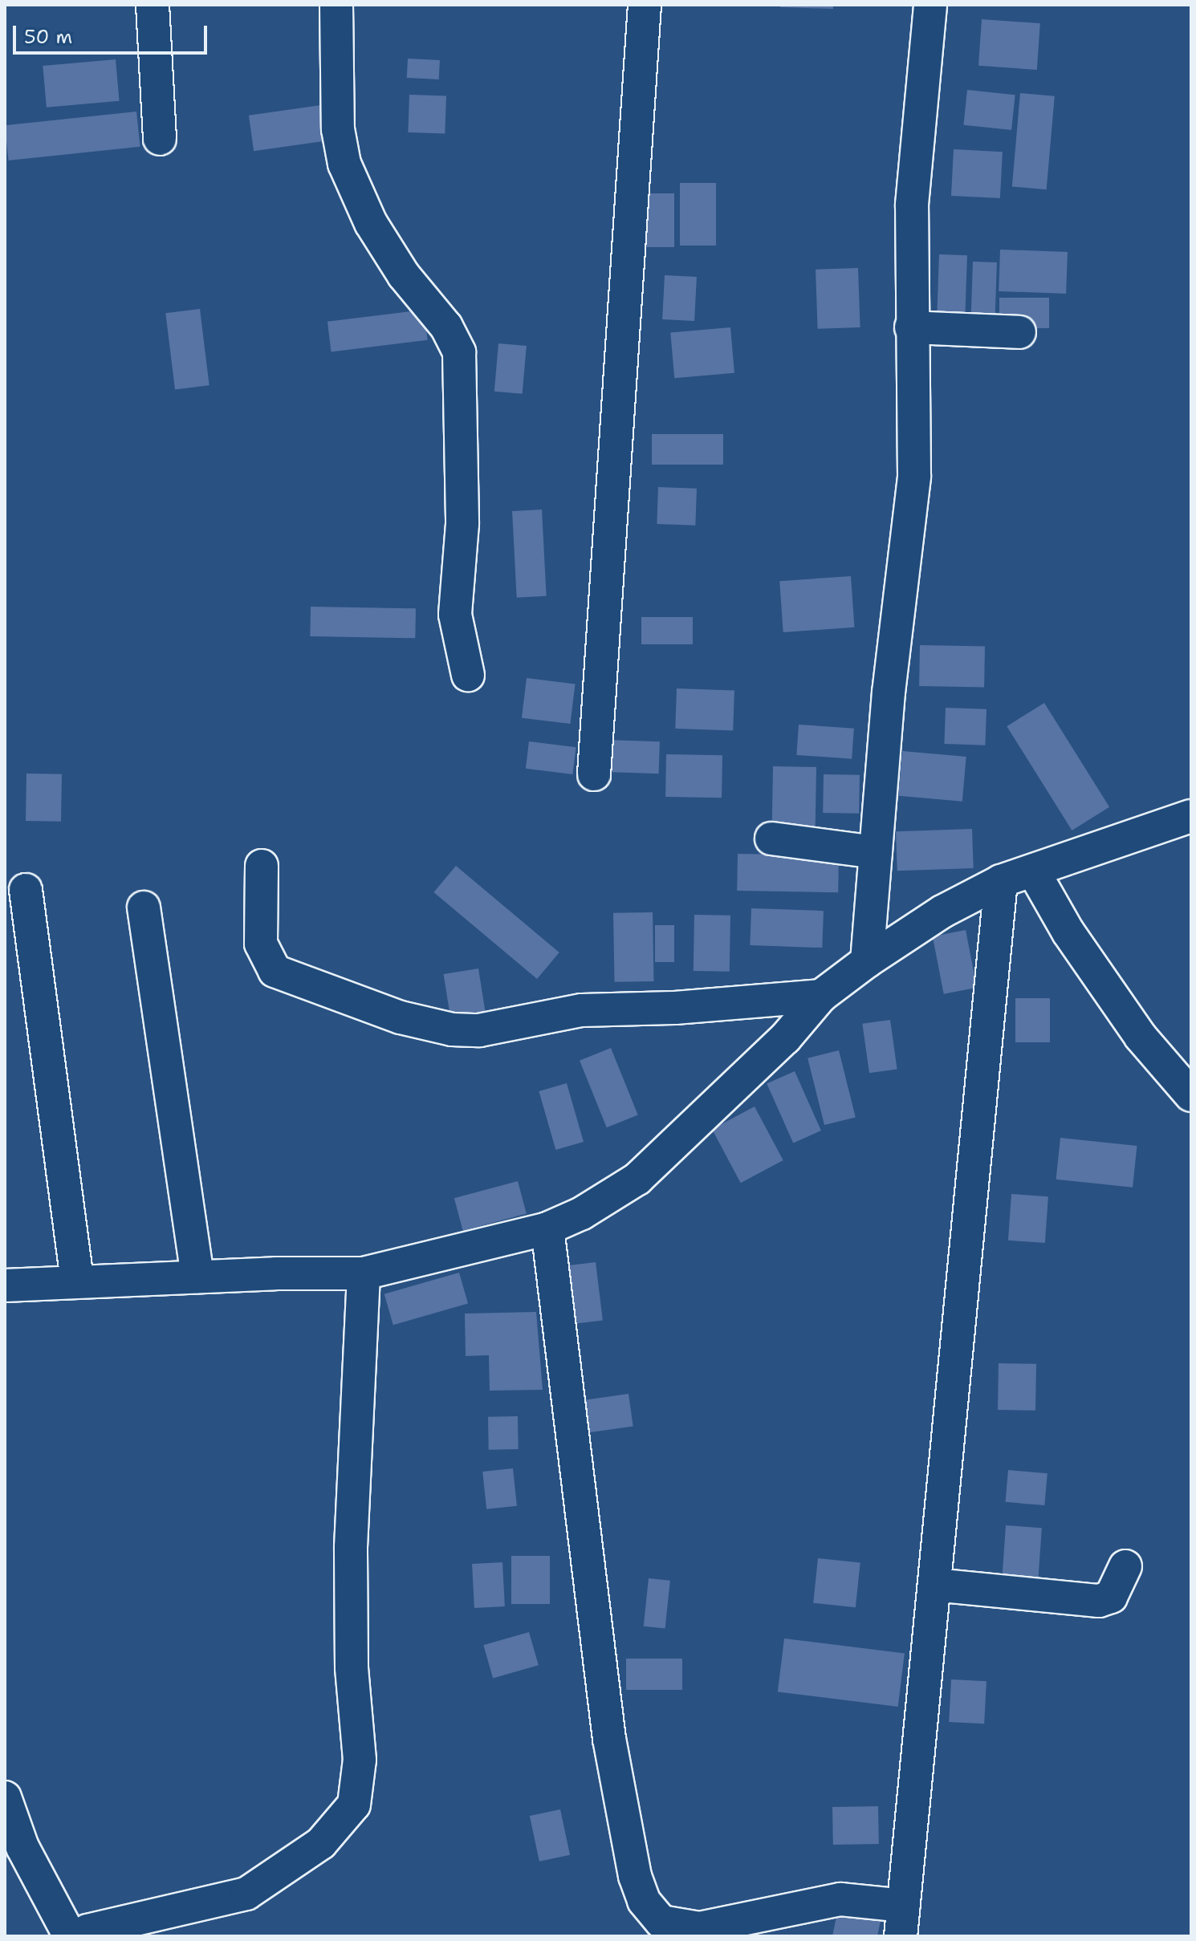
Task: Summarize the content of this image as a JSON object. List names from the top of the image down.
{
  "scale_bar": "50 m"
}
